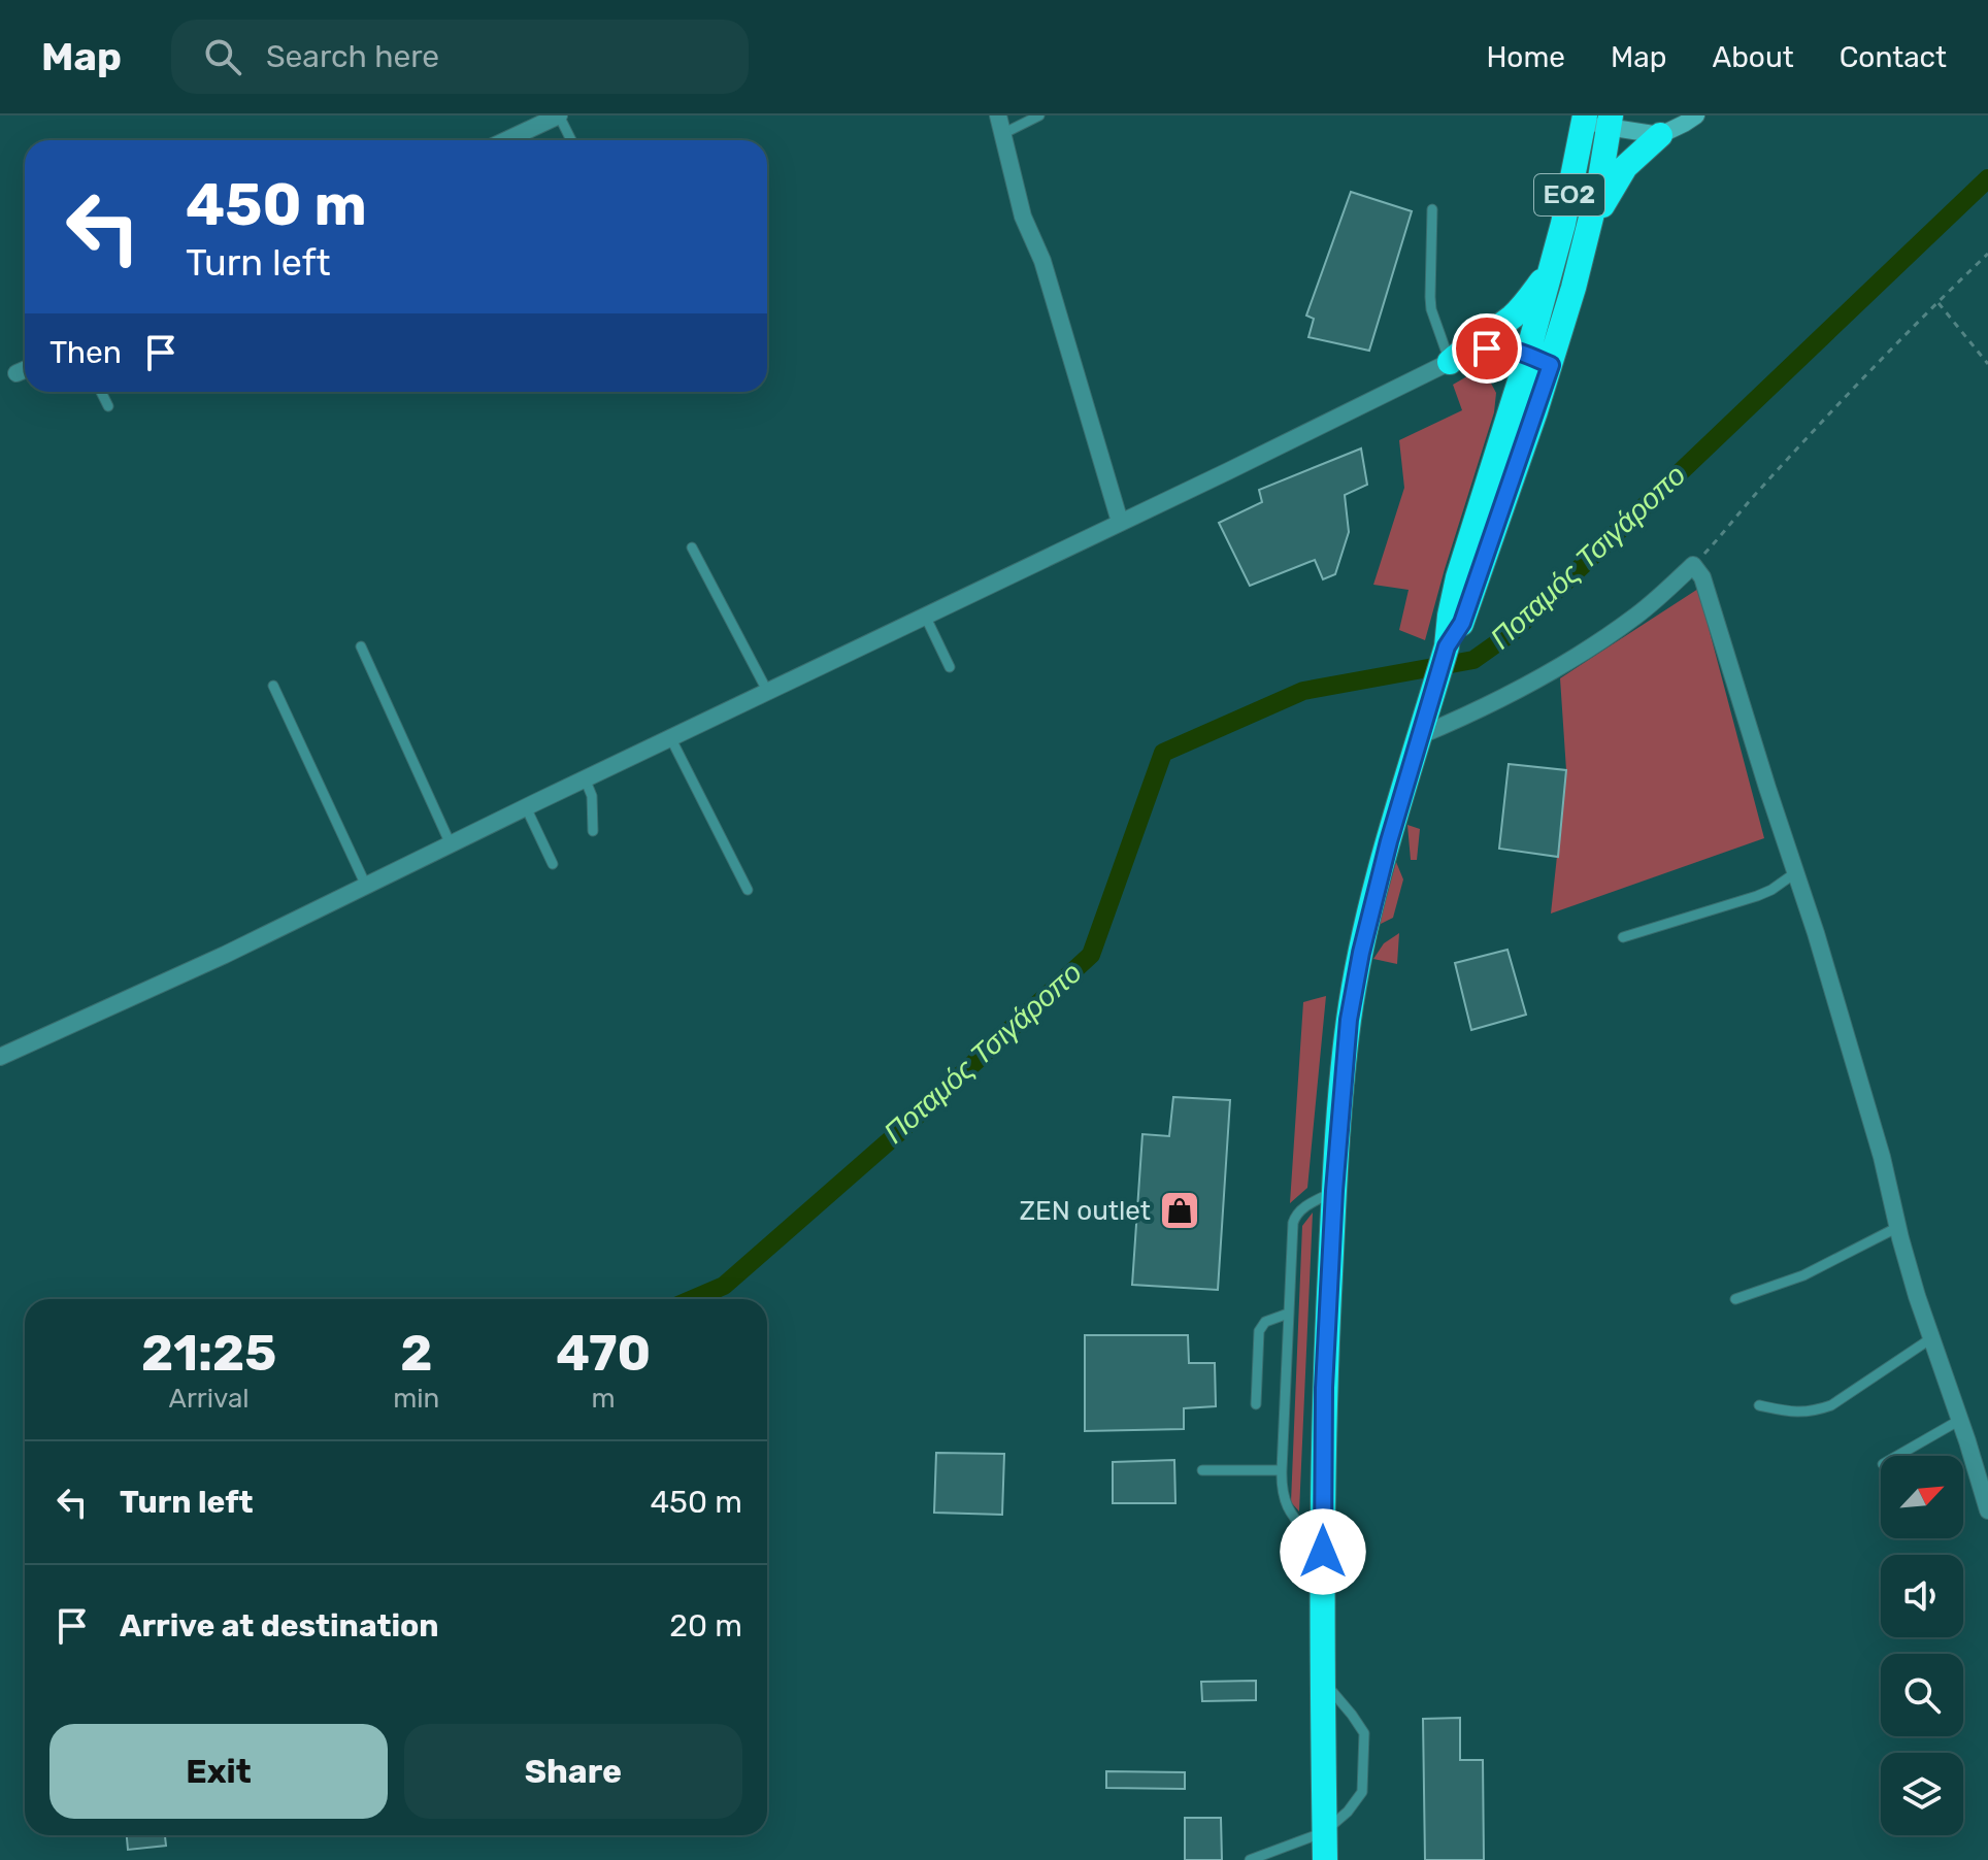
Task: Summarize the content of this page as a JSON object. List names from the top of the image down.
{
  "streets": {
    "highway": ["ΕΟ2"]
  },
  "water": ["Ποταμός Τσιγάροπο"],
  "places": {
    "shop": ["ZEN outlet"]
  },
  "north": "top right",
  "page": {
    "header": "Map",
    "search": "Search here",
    "nav": [
      "Home",
      "Map",
      "About",
      "Contact"
    ],
    "turn": ["450 m", "Turn left"],
    "then": "Then",
    "eta": [
      "21:25",
      "Arrival",
      "2",
      "min",
      "470",
      "m"
    ],
    "list": [
      {
        "name": "Turn left",
        "value": "450 m"
      },
      {
        "name": "Arrive at destination",
        "value": "20 m"
      }
    ],
    "buttons": ["Exit", "Share"]
  }
}
